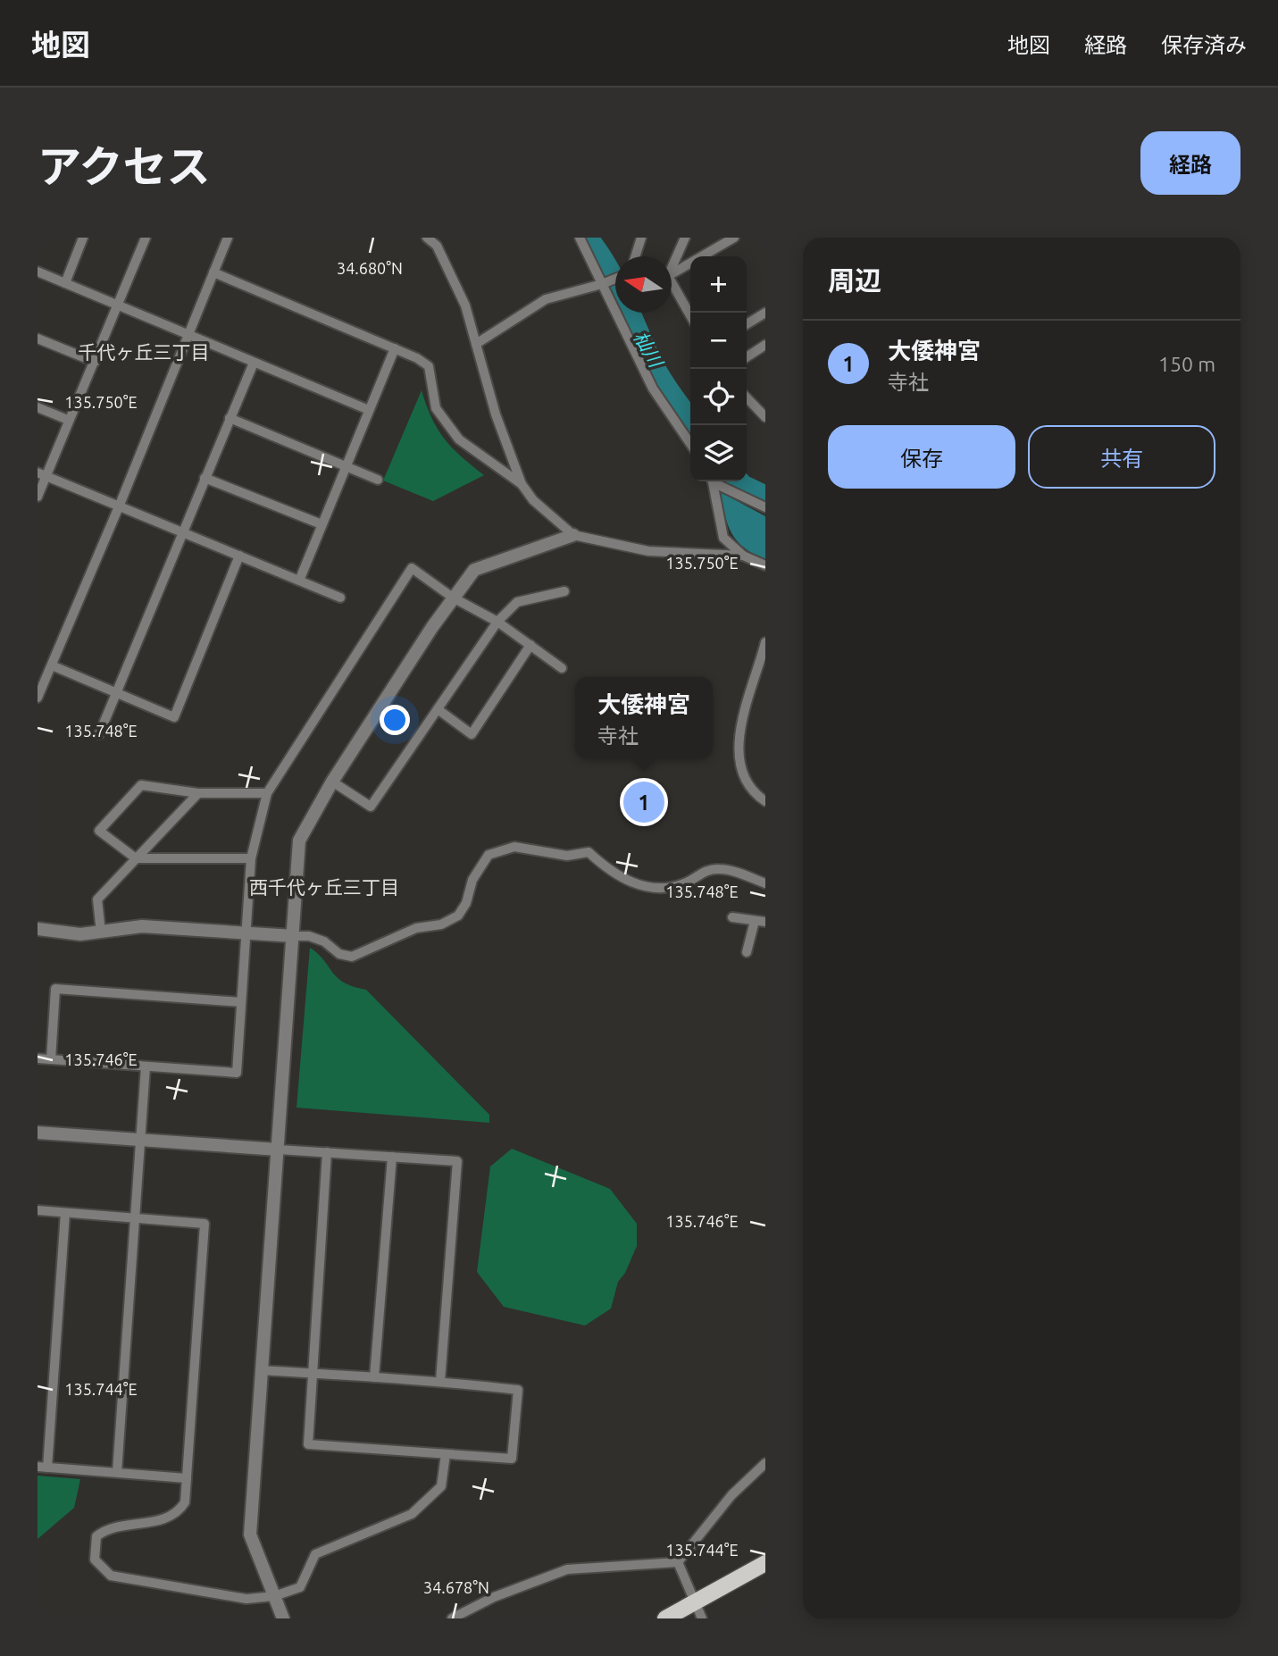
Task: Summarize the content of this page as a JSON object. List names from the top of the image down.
{
  "districts": ["千代ヶ丘三丁目", "西千代ヶ丘三丁目"],
  "water": ["杣川"],
  "north": "left",
  "page": {
    "header": "地図",
    "nav": ["地図", "経路", "保存済み"],
    "title": "アクセス",
    "buttons": [
      "経路",
      ["保存", "共有"]
    ],
    "heading": "周辺",
    "map_buttons": ["+", "−"],
    "list": [
      {
        "mark": "1",
        "name": "大倭神宮",
        "note": "寺社",
        "value": "150 m"
      }
    ],
    "popup": ["大倭神宮", "寺社"],
    "pins": "1"
  },
  "coordinates": [
    "34.680°N",
    "135.750°E",
    "135.748°E",
    "135.746°E",
    "135.744°E",
    "34.678°N"
  ]
}
